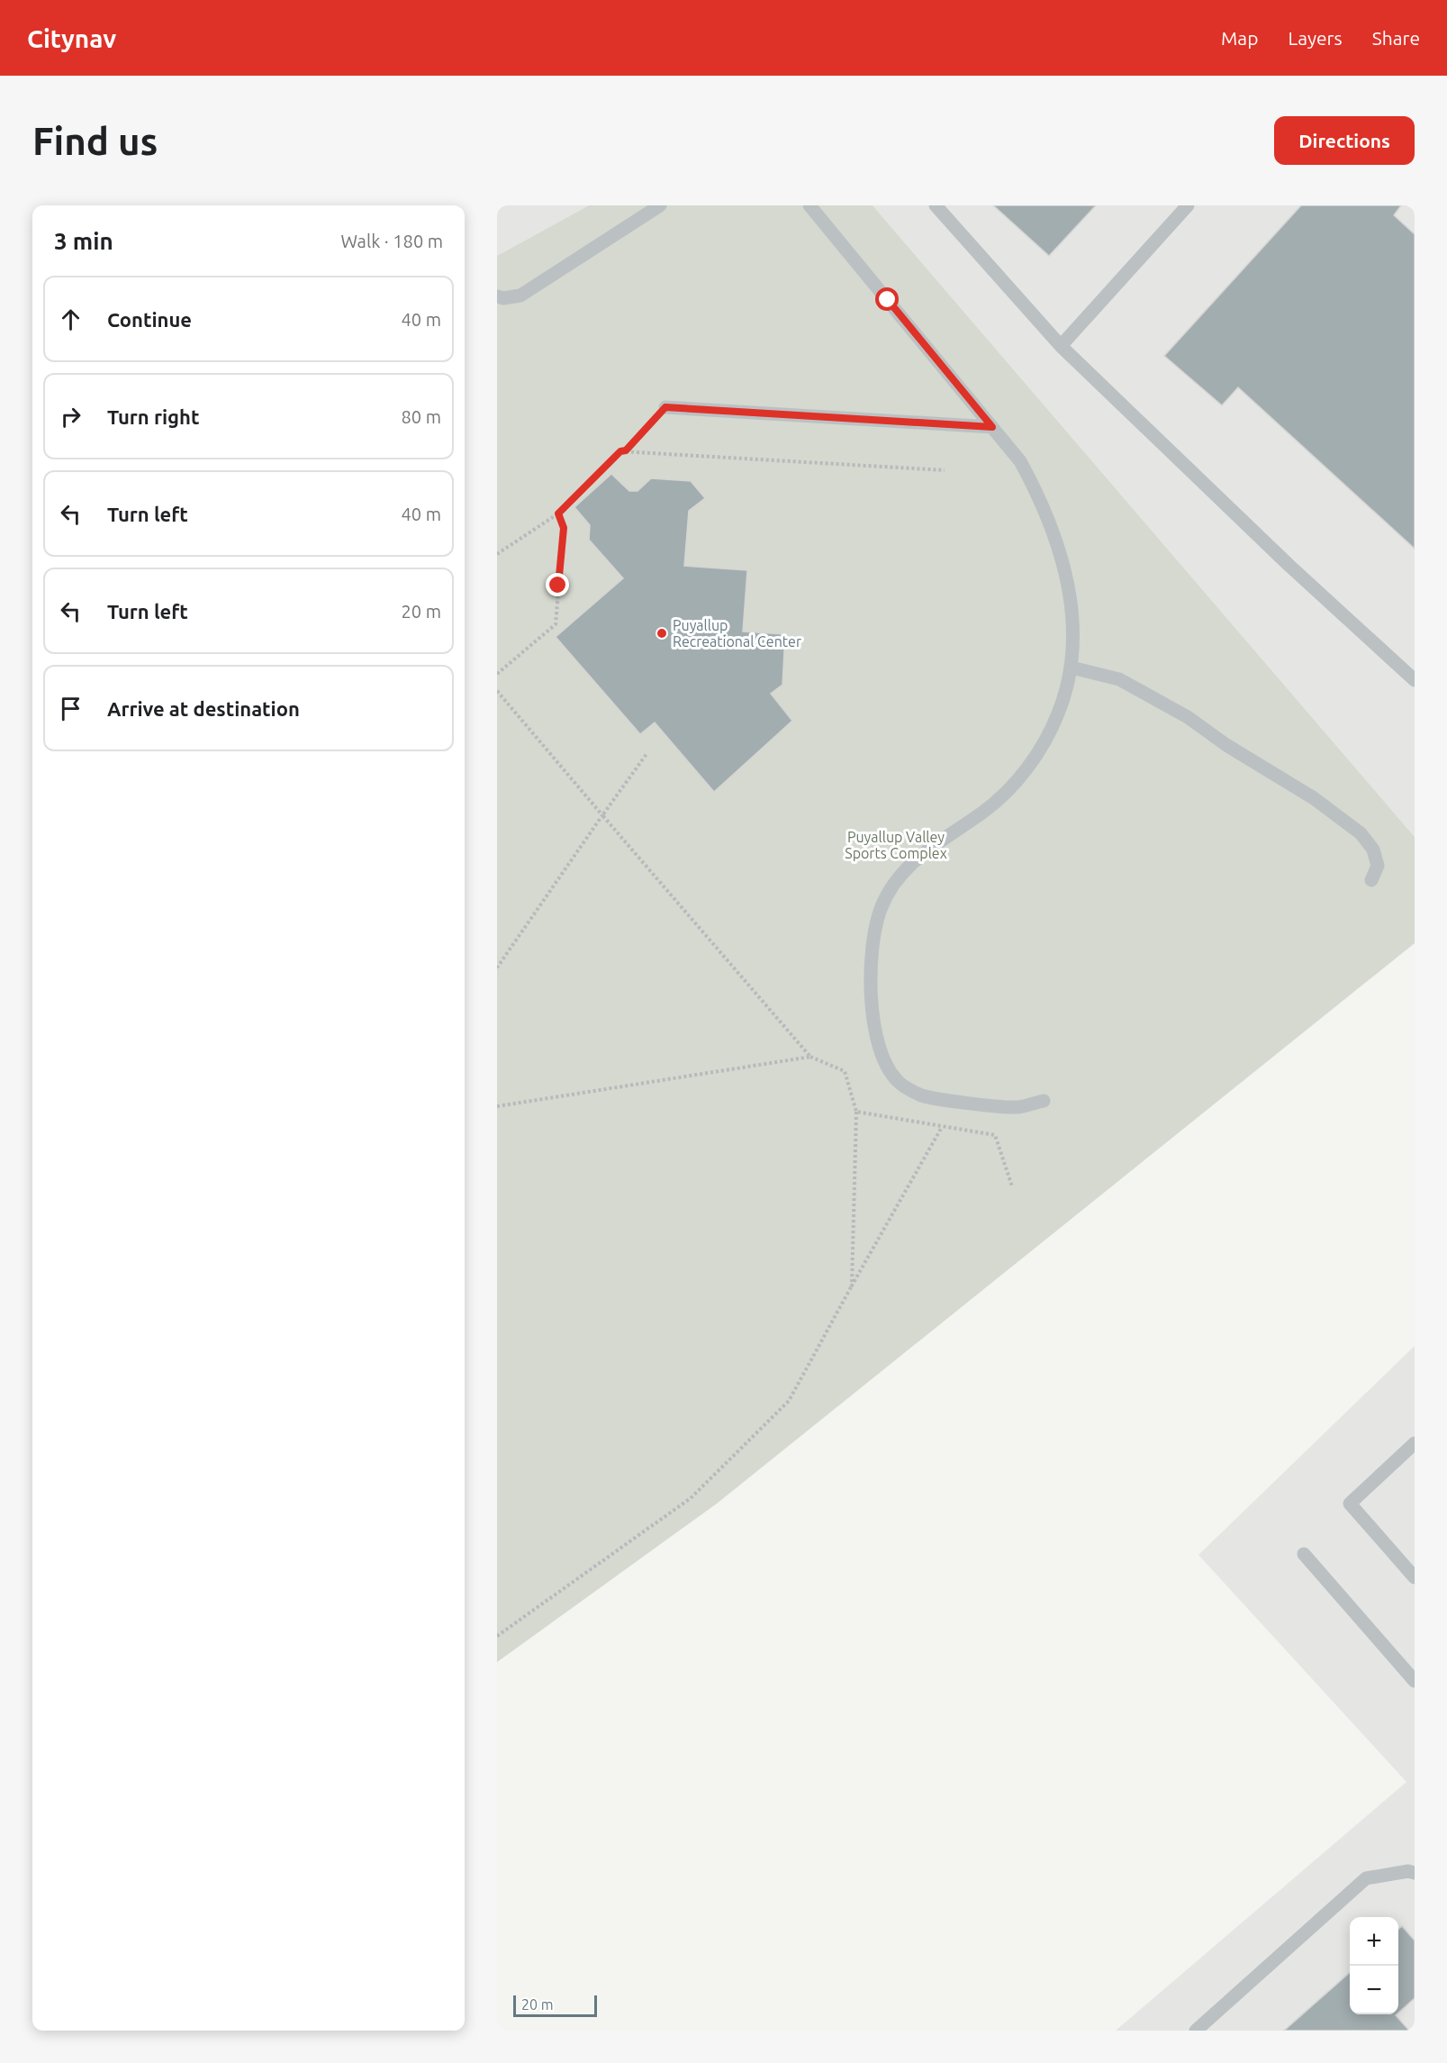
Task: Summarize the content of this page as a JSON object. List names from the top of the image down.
{
  "parks": ["Puyallup Valley Sports Complex"],
  "places": ["Puyallup Recreational Center"],
  "scale_bar": "20 m",
  "page": {
    "header": "Citynav",
    "nav": ["Map", "Layers", "Share"],
    "buttons": "Directions",
    "title": "Find us",
    "heading": ["3 min", "Walk · 180 m"],
    "list": [
      ["Continue", "40 m"],
      ["Turn right", "80 m"],
      ["Turn left", "40 m"],
      ["Turn left", "20 m"],
      "Arrive at destination"
    ],
    "map_buttons": ["+", "−"],
    "scale": "20 m"
  }
}
